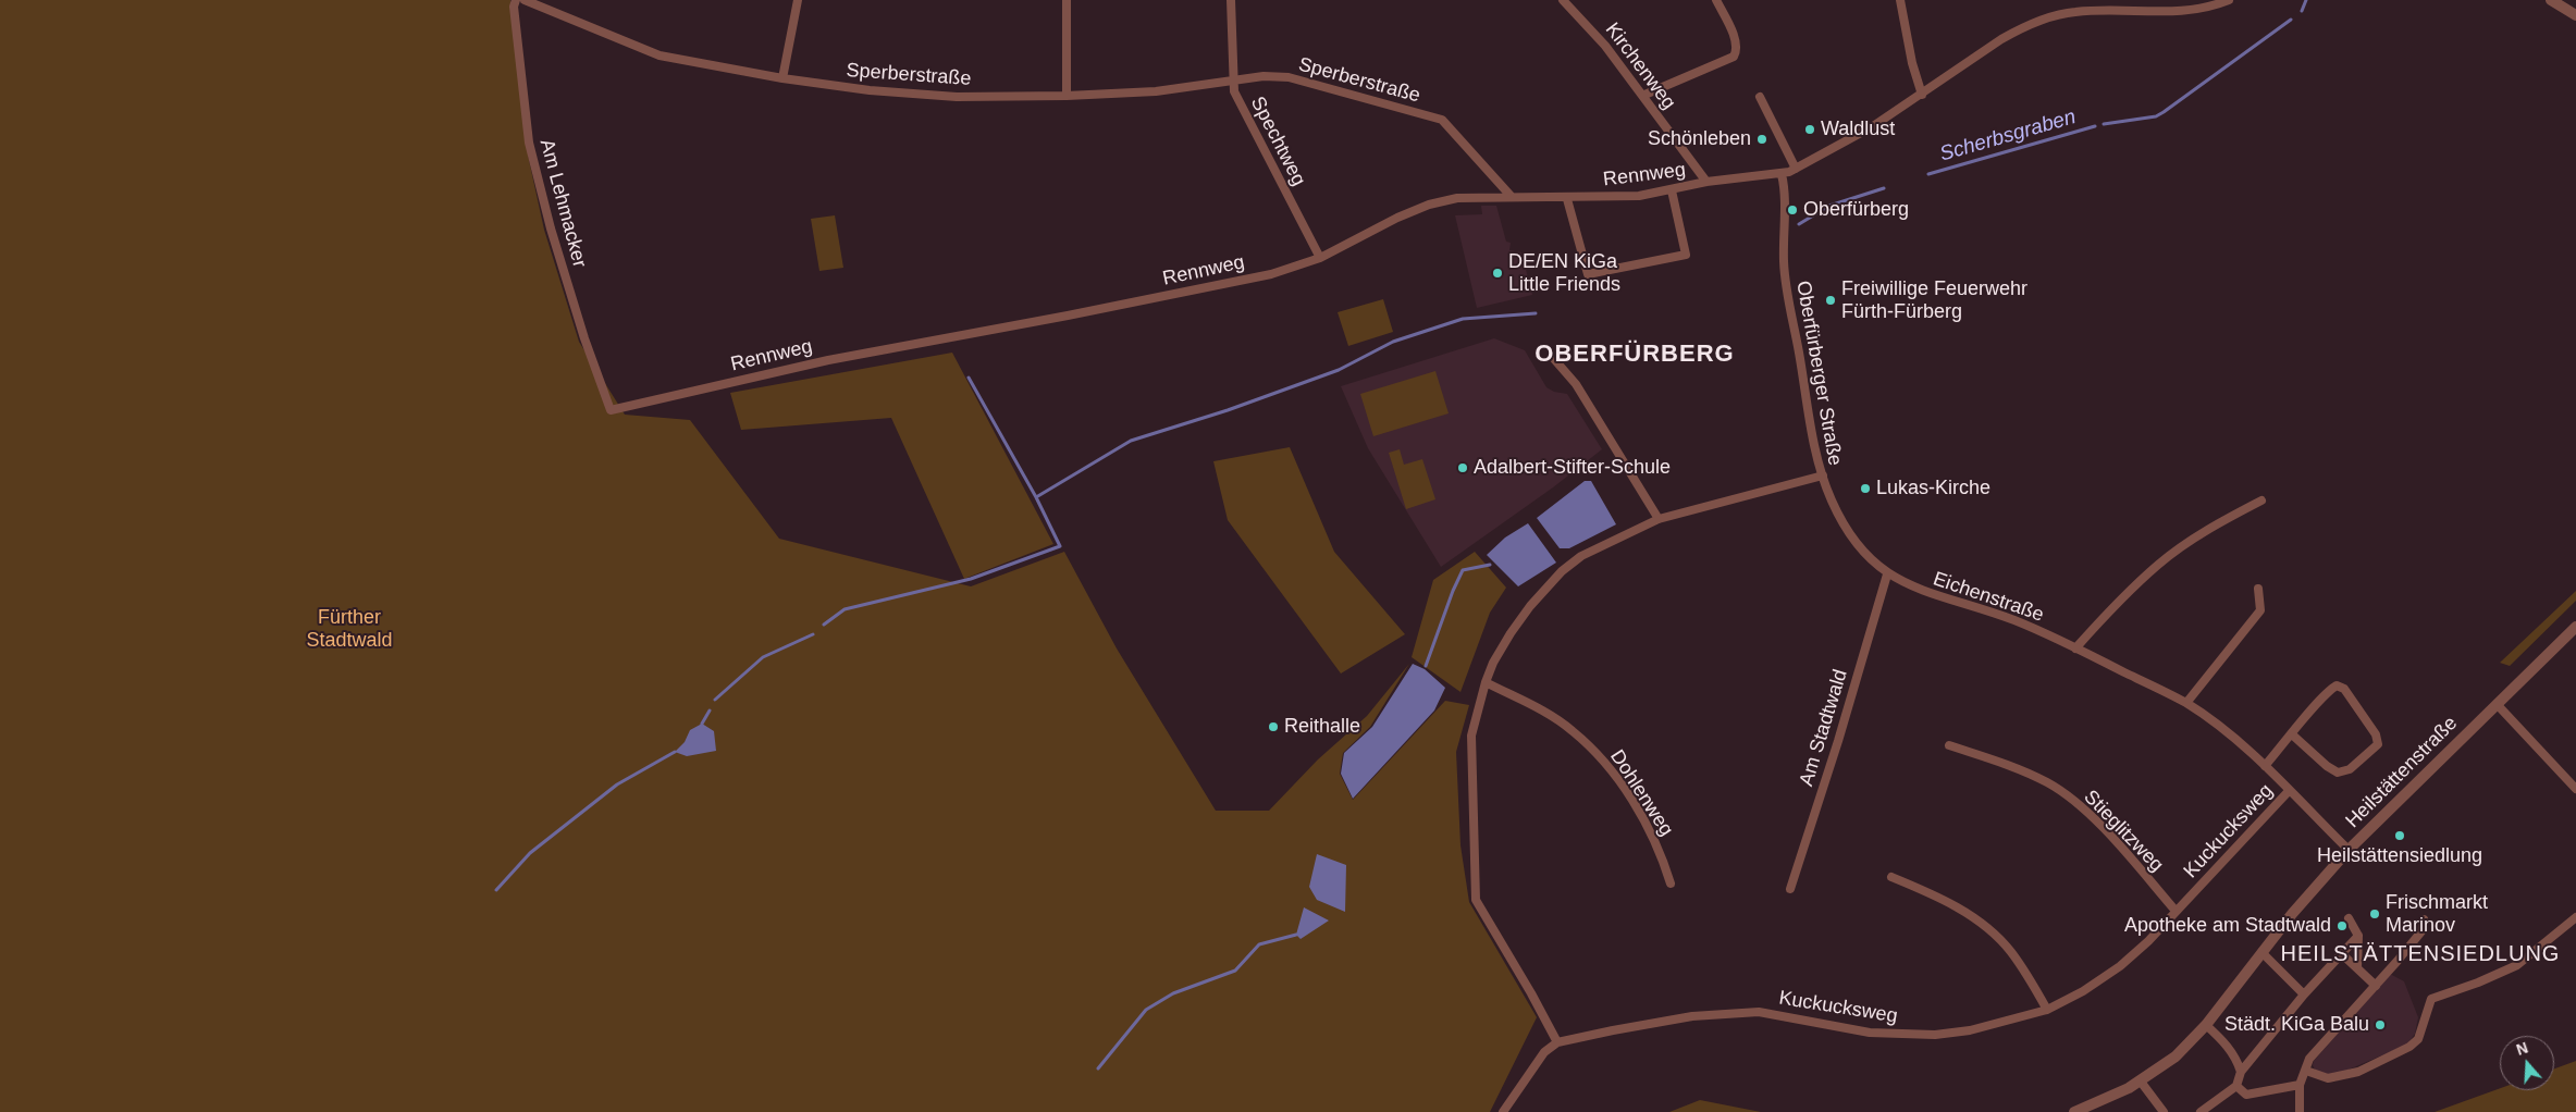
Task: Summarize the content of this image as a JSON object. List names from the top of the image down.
{
  "streets": {
    "street": [
      "Kirchenweg",
      "Sperberstraße",
      "Spechtweg",
      "Rennweg",
      "Am Lehmacker",
      "Oberfürberger Straße",
      "Eichenstraße",
      "Am Stadtwald",
      "Heilstättenstraße",
      "Dohlenweg",
      "Stieglitzweg",
      "Kuckucksweg"
    ]
  },
  "crossings": [
    ["Kirchenweg", "Rennweg"],
    ["Sperberstraße", "Spechtweg"],
    ["Sperberstraße", "Rennweg"],
    ["Spechtweg", "Rennweg"],
    ["Rennweg", "Am Lehmacker"],
    ["Rennweg", "Oberfürberger Straße"],
    ["Oberfürberger Straße", "Eichenstraße"],
    ["Oberfürberger Straße", "Dohlenweg"],
    ["Oberfürberger Straße", "Kuckucksweg"],
    ["Eichenstraße", "Am Stadtwald"],
    ["Eichenstraße", "Heilstättenstraße"],
    ["Eichenstraße", "Kuckucksweg"],
    ["Stieglitzweg", "Kuckucksweg"]
  ],
  "districts": ["OBERFÜRBERG", "HEILSTÄTTENSIEDLUNG"],
  "water": ["Scherbsgraben"],
  "parks": ["Fürther Stadtwald"],
  "places": [
    "Waldlust",
    "Schönleben",
    "Oberfürberg",
    "DE/EN KiGa Little Friends",
    "Freiwillige Feuerwehr Fürth-Fürberg",
    "Adalbert-Stifter-Schule",
    "Lukas-Kirche",
    "Reithalle",
    "Heilstättensiedlung",
    "Frischmarkt Marinov",
    "Apotheke am Stadtwald",
    "Städt. KiGa Balu"
  ],
  "north": "top"
}
